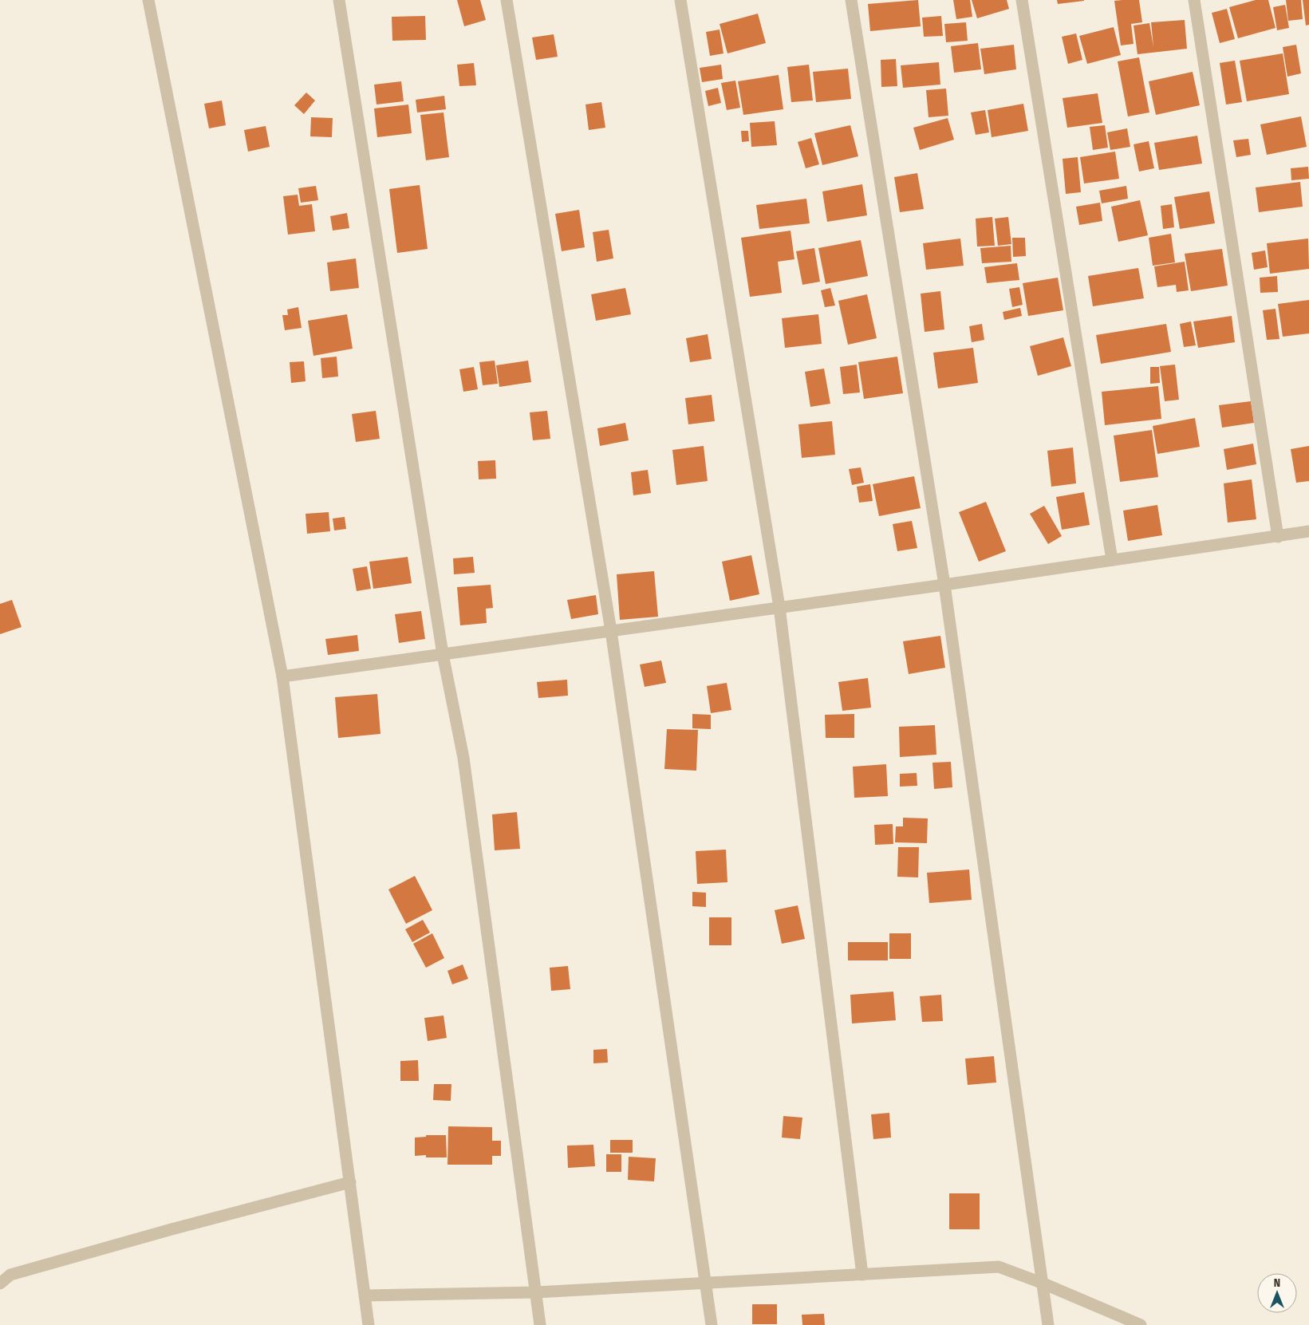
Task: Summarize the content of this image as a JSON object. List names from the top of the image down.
{
  "north": "top"
}
